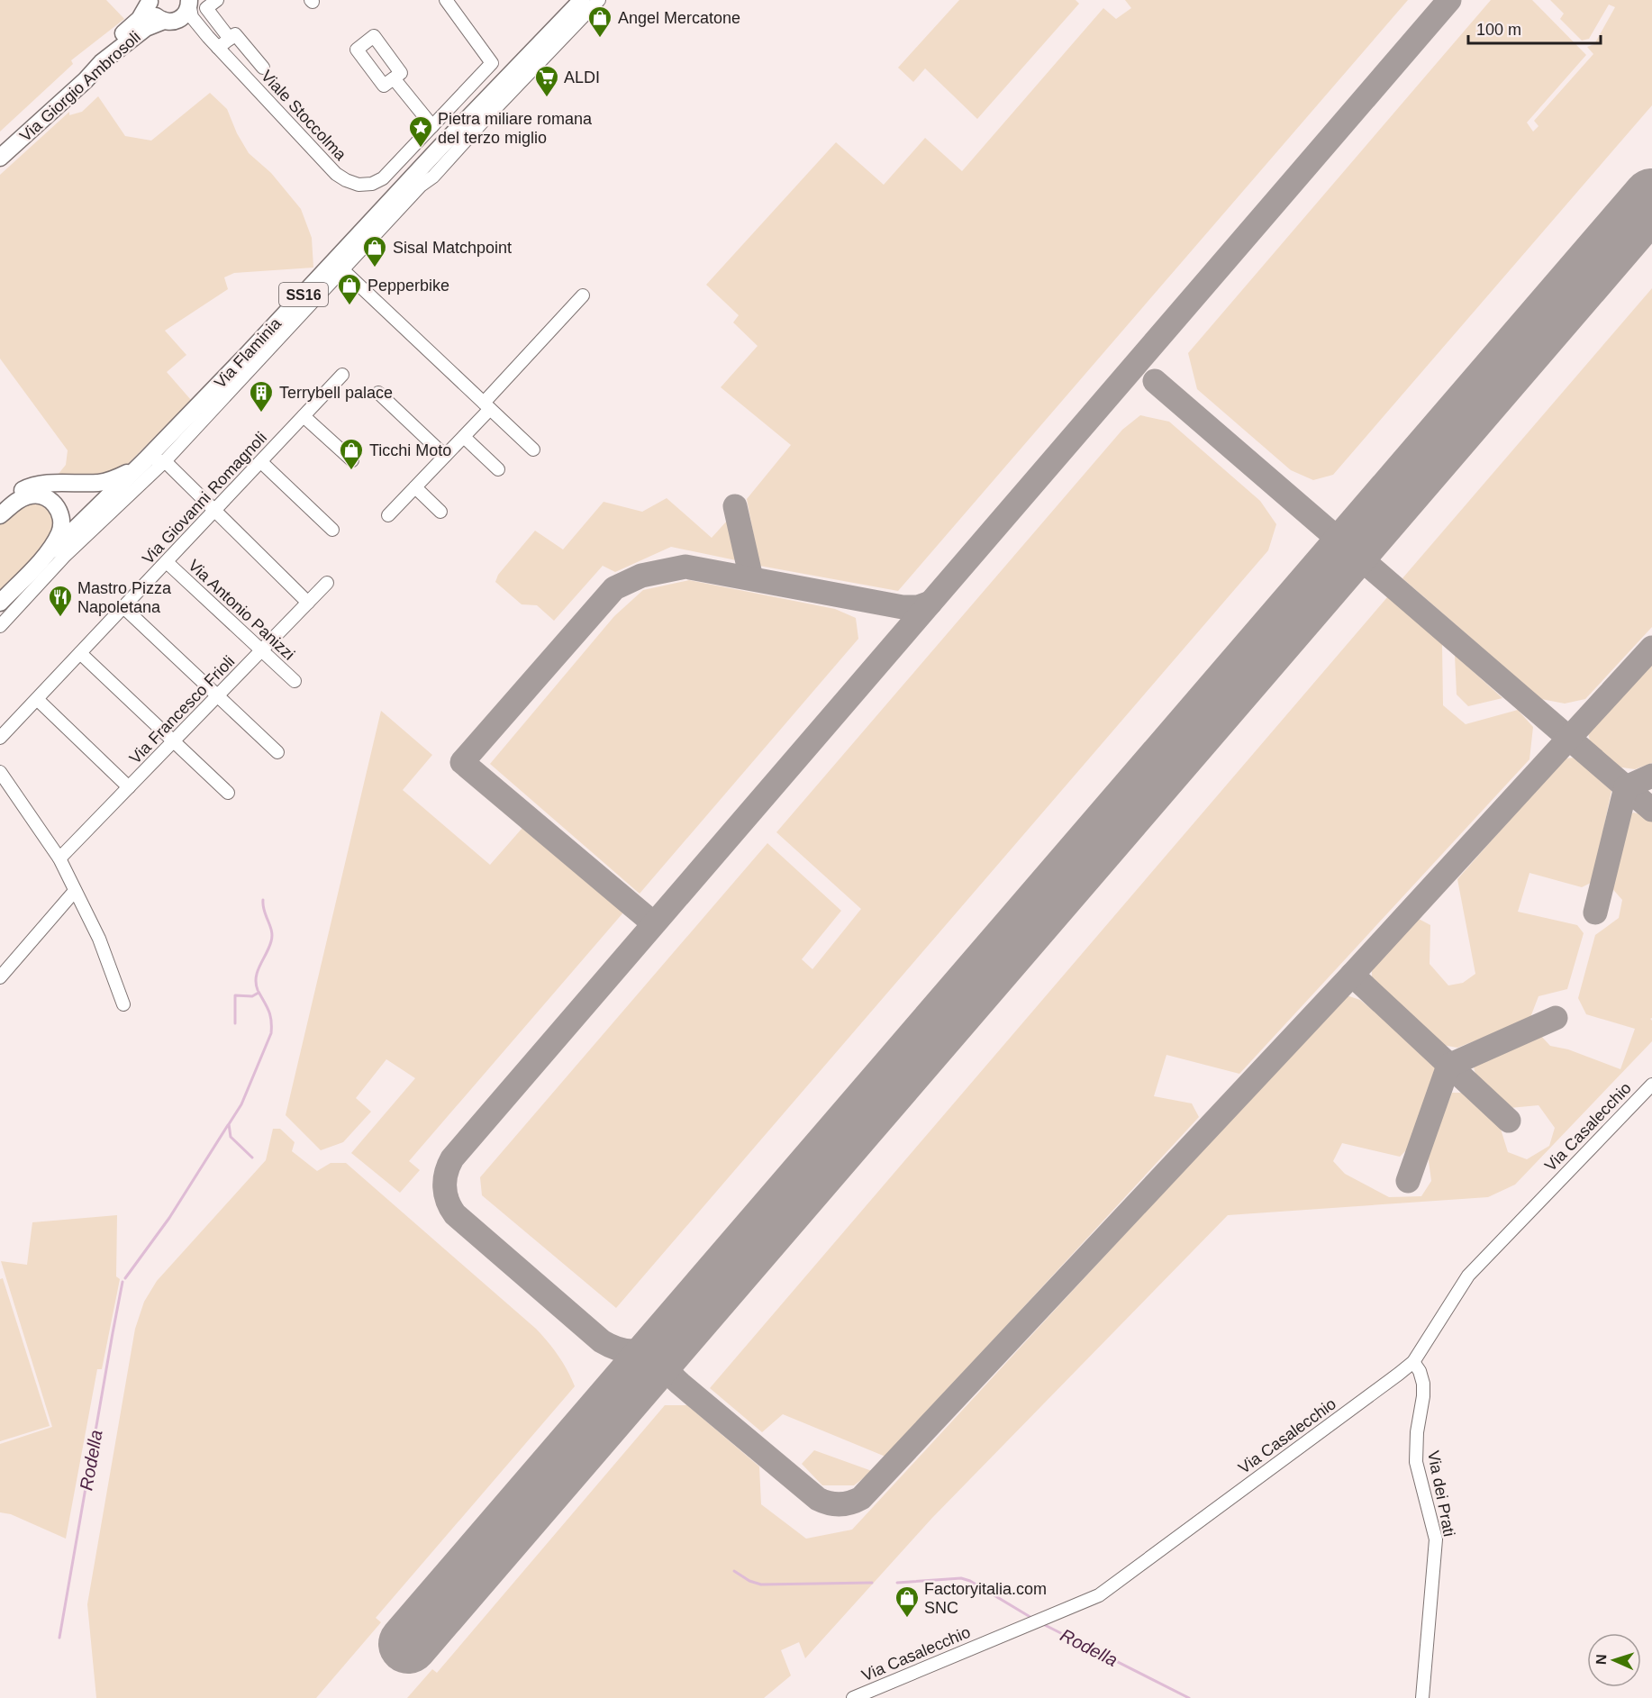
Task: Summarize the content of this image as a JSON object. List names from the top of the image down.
{
  "streets": {
    "main road": ["Via Giorgio Ambrosoli", "SS16", "Via Flaminia"],
    "street": [
      "Viale Stoccolma",
      "Via Giovanni Romagnoli",
      "Via Antonio Panizzi",
      "Via Francesco Frioli",
      "Via Casalecchio",
      "Via dei Prati"
    ]
  },
  "crossings": [
    ["Via Giorgio Ambrosoli", "Viale Stoccolma"],
    ["Via Giovanni Romagnoli", "Via Antonio Panizzi"],
    ["Via Antonio Panizzi", "Via Francesco Frioli"],
    ["Via Casalecchio", "Via dei Prati"]
  ],
  "water": ["Rodella"],
  "places": {
    "shop": [
      "Angel Mercatone",
      "Sisal Matchpoint",
      "Pepperbike",
      "Ticchi Moto",
      "Factoryitalia.com SNC"
    ],
    "supermarket": ["ALDI"],
    "place": ["Pietra miliare romana del terzo miglio"],
    "building": ["Terrybell palace"],
    "restaurant": ["Mastro Pizza Napoletana"]
  },
  "scale_bar": "100 m",
  "north": "left"
}
